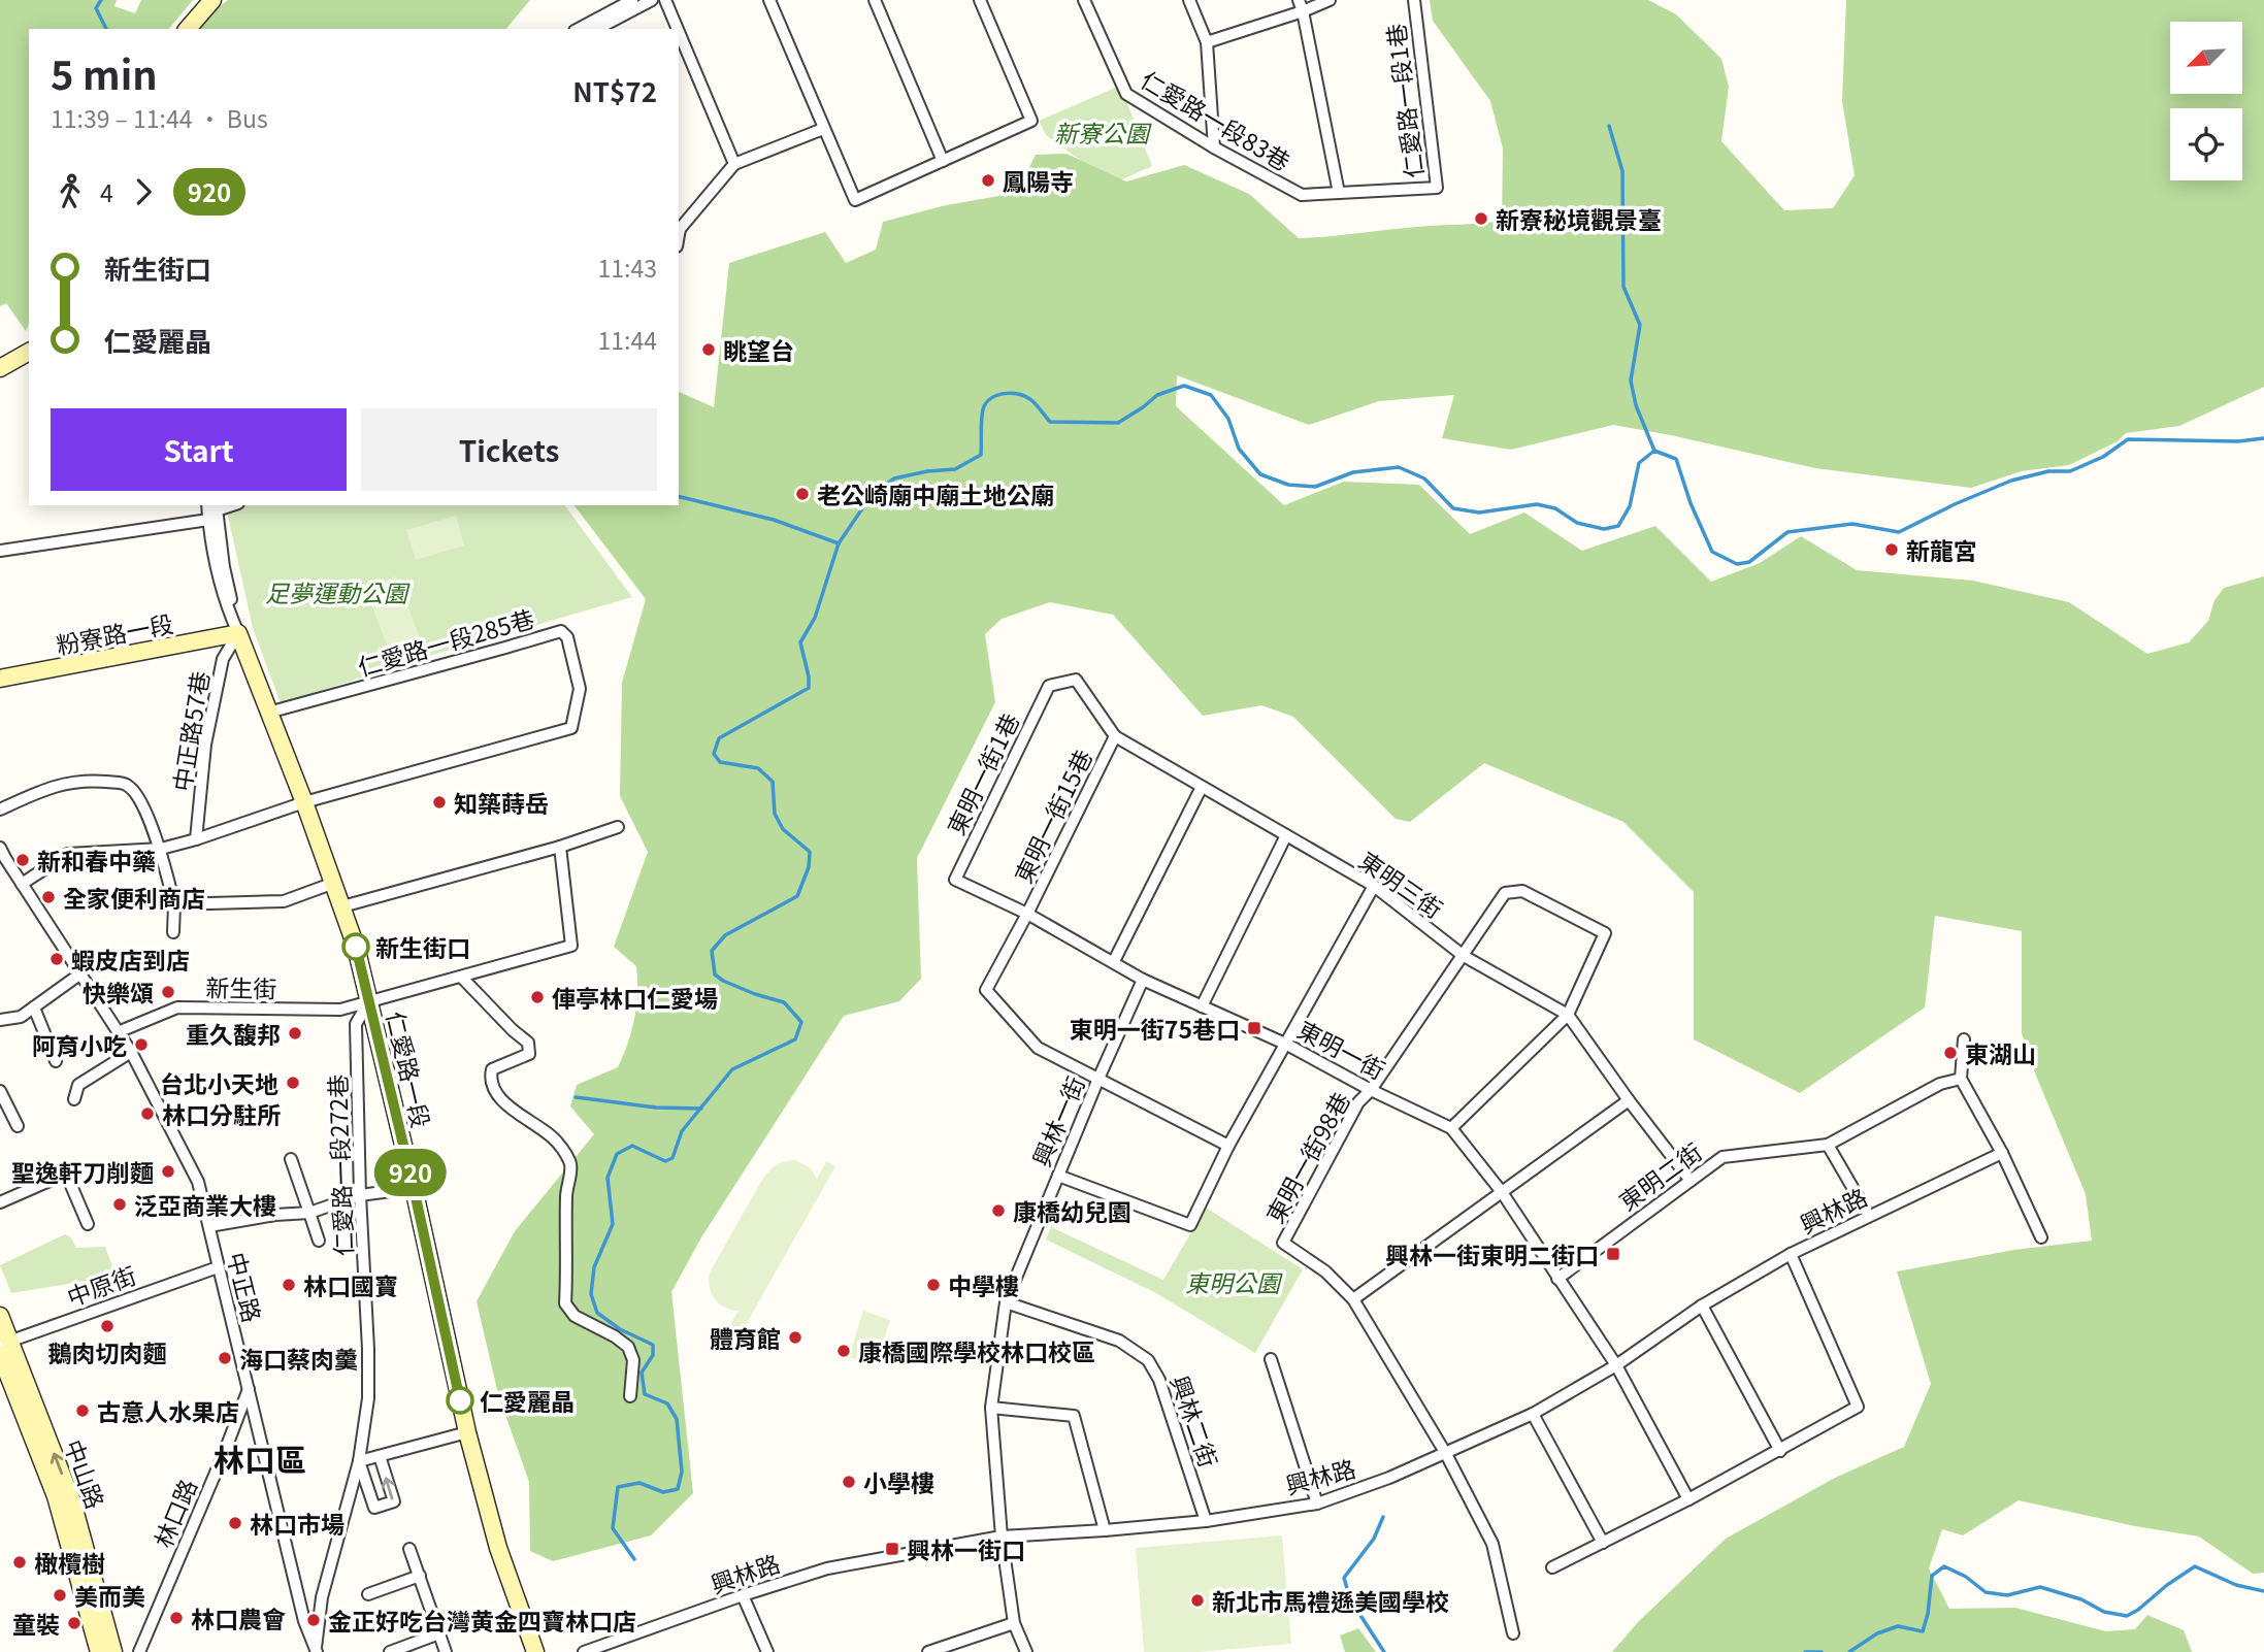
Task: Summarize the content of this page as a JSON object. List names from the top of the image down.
{
  "streets": {
    "main road": ["粉寮路一段", "仁愛路一段", "中山路"],
    "street": [
      "仁愛路一段1巷",
      "仁愛路一段83巷",
      "仁愛路一段285巷",
      "中正路57巷",
      "東明一街1巷",
      "東明一街15巷",
      "東明三街",
      "新生街",
      "東明一街",
      "興林一街",
      "東明一街98巷",
      "仁愛路一段272巷",
      "東明二街",
      "興林路",
      "中原街",
      "中正路",
      "興林二街",
      "林口路"
    ]
  },
  "crossings": [
    ["仁愛路一段1巷", "仁愛路一段83巷"],
    ["粉寮路一段", "中正路57巷"],
    ["粉寮路一段", "仁愛路一段"],
    ["仁愛路一段285巷", "仁愛路一段"],
    ["中正路57巷", "仁愛路一段"],
    ["東明一街1巷", "東明三街"],
    ["東明一街1巷", "東明一街"],
    ["東明一街15巷", "東明三街"],
    ["東明一街15巷", "東明一街"],
    ["東明一街15巷", "興林一街"],
    ["東明三街", "東明二街"],
    ["新生街", "仁愛路一段"],
    ["新生街", "仁愛路一段272巷"],
    ["新生街", "中正路"],
    ["東明一街", "興林一街"],
    ["東明一街", "東明一街98巷"],
    ["東明一街", "東明二街"],
    ["東明一街", "興林路"],
    ["仁愛路一段", "仁愛路一段272巷"],
    ["興林一街", "興林路"],
    ["興林一街", "興林二街"],
    ["仁愛路一段272巷", "中正路"],
    ["興林路", "興林二街"],
    ["中原街", "中正路"],
    ["中原街", "中山路"],
    ["中正路", "林口路"]
  ],
  "districts": ["林口區"],
  "parks": ["新寮公園", "足夢運動公園", "東明公園"],
  "places": {
    "other": [
      "鳳陽寺",
      "新寮秘境觀景臺",
      "眺望台",
      "老公崎廟中廟土地公廟",
      "新龍宮",
      "知築蒔岳",
      "新和春中藥",
      "全家便利商店",
      "新生街口",
      "蝦皮店到店",
      "快樂頌",
      "俥亭林口仁愛場",
      "重久馥邦",
      "阿育小吃",
      "東湖山",
      "台北小天地",
      "林口分駐所",
      "聖逸軒刀削麵",
      "泛亞商業大樓",
      "康橋幼兒園",
      "林口國寶",
      "中學樓",
      "鵝肉切肉麵",
      "體育館",
      "康橋國際學校林口校區",
      "海口蔡肉羹",
      "仁愛麗晶",
      "古意人水果店",
      "小學樓",
      "林口市場",
      "橄欖樹",
      "美而美",
      "新北市馬禮遜美國學校",
      "林口農會",
      "金正好吃台灣黄金四寶林口店",
      "童裝"
    ],
    "transit": ["東明一街75巷口", "興林一街東明二街口", "興林一街口"]
  },
  "lines": ["bus line 920"],
  "north": "bottom left",
  "page": {
    "on_map": "920",
    "heading": ["5 min", "11:39 – 11:44 · Bus", "NT$72"],
    "legs": ["4", "920"],
    "list": [
      {
        "name": "新生街口",
        "value": "11:43"
      },
      {
        "name": "仁愛麗晶",
        "value": "11:44"
      }
    ],
    "buttons": ["Start", "Tickets"]
  }
}
